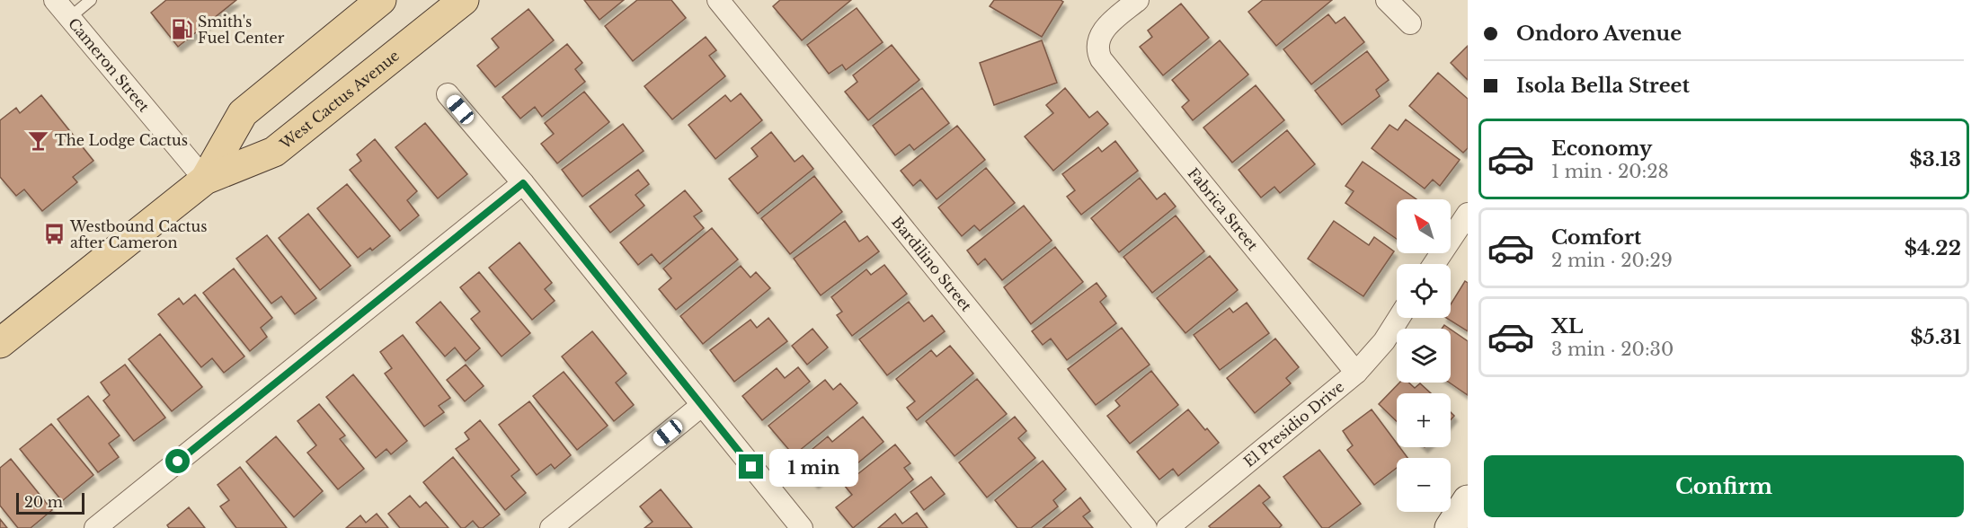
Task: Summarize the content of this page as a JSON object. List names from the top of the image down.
{
  "streets": {
    "main road": ["West Cactus Avenue"],
    "street": [
      "Cameron Street",
      "Fabrica Street",
      "Bardilino Street",
      "El Presidio Drive"
    ]
  },
  "crossings": [
    ["Cameron Street", "West Cactus Avenue"],
    ["Fabrica Street", "El Presidio Drive"]
  ],
  "places": {
    "fuel station": ["Smith's Fuel Center"],
    "bar": ["The Lodge Cactus"],
    "bus stop": ["Westbound Cactus after Cameron"]
  },
  "scale_bar": "20 m",
  "north": "top left",
  "page": {
    "banner": ["Ondoro Avenue", "Isola Bella Street"],
    "list": [
      {
        "name": "Economy",
        "note": "1 min · 20:28",
        "value": "$3.13"
      },
      {
        "name": "Comfort",
        "note": "2 min · 20:29",
        "value": "$4.22"
      },
      {
        "name": "XL",
        "note": "3 min · 20:30",
        "value": "$5.31"
      }
    ],
    "map_buttons": ["+", "−"],
    "buttons": "Confirm",
    "bubble": "1 min",
    "scale": "20 m"
  }
}
